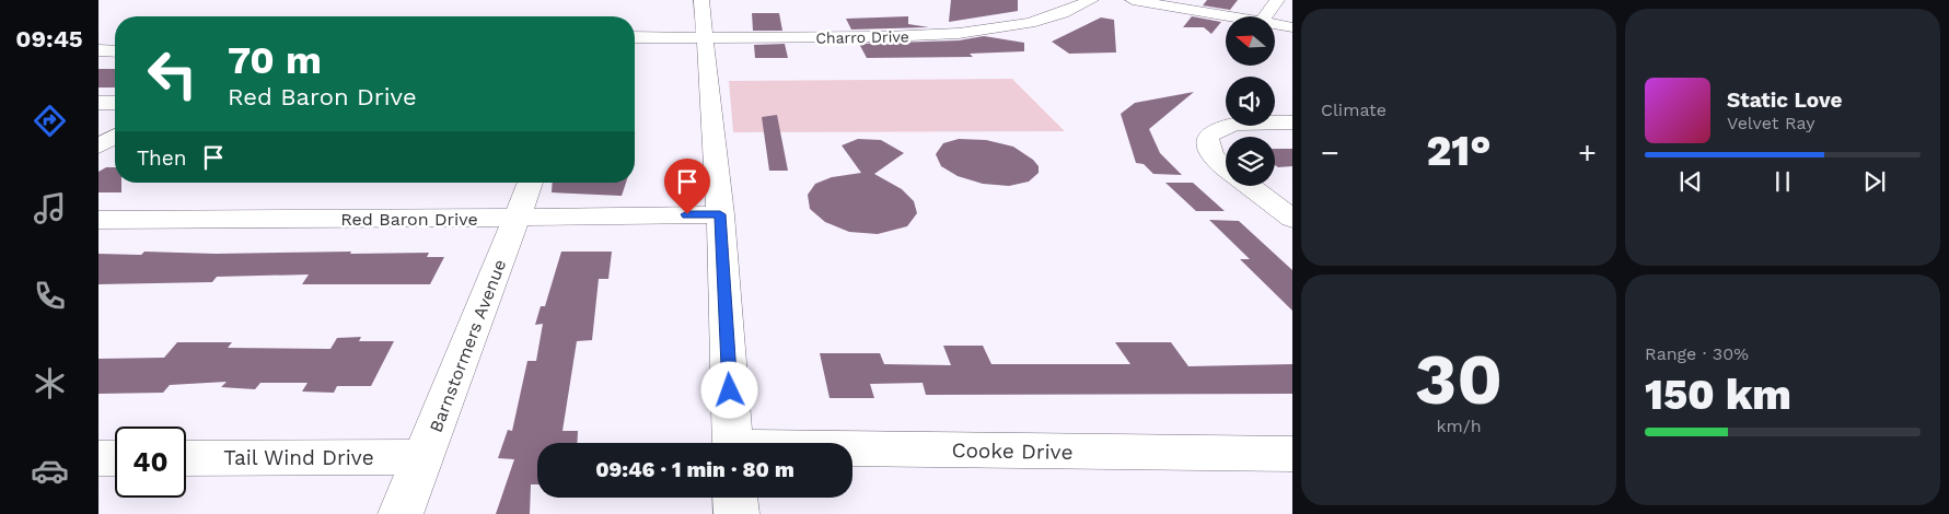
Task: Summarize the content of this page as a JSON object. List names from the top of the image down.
{
  "streets": {
    "street": [
      "Charro Drive",
      "Red Baron Drive",
      "Barnstormers Avenue",
      "Cooke Drive",
      "Tail Wind Drive"
    ]
  },
  "crossings": [
    ["Red Baron Drive", "Barnstormers Avenue"],
    ["Barnstormers Avenue", "Tail Wind Drive"]
  ],
  "north": "left",
  "page": {
    "tabs": "09:45",
    "tile": [
      "Climate",
      ["30", "km/h"],
      ["Range · 30%", "150 km"]
    ],
    "turn": ["70 m", "Red Baron Drive"],
    "song": ["Static Love", "Velvet Ray"],
    "heat": ["−", "21°", "+"],
    "then": "Then",
    "limit": "40",
    "trip": "09:46 · 1 min · 80 m"
  }
}
